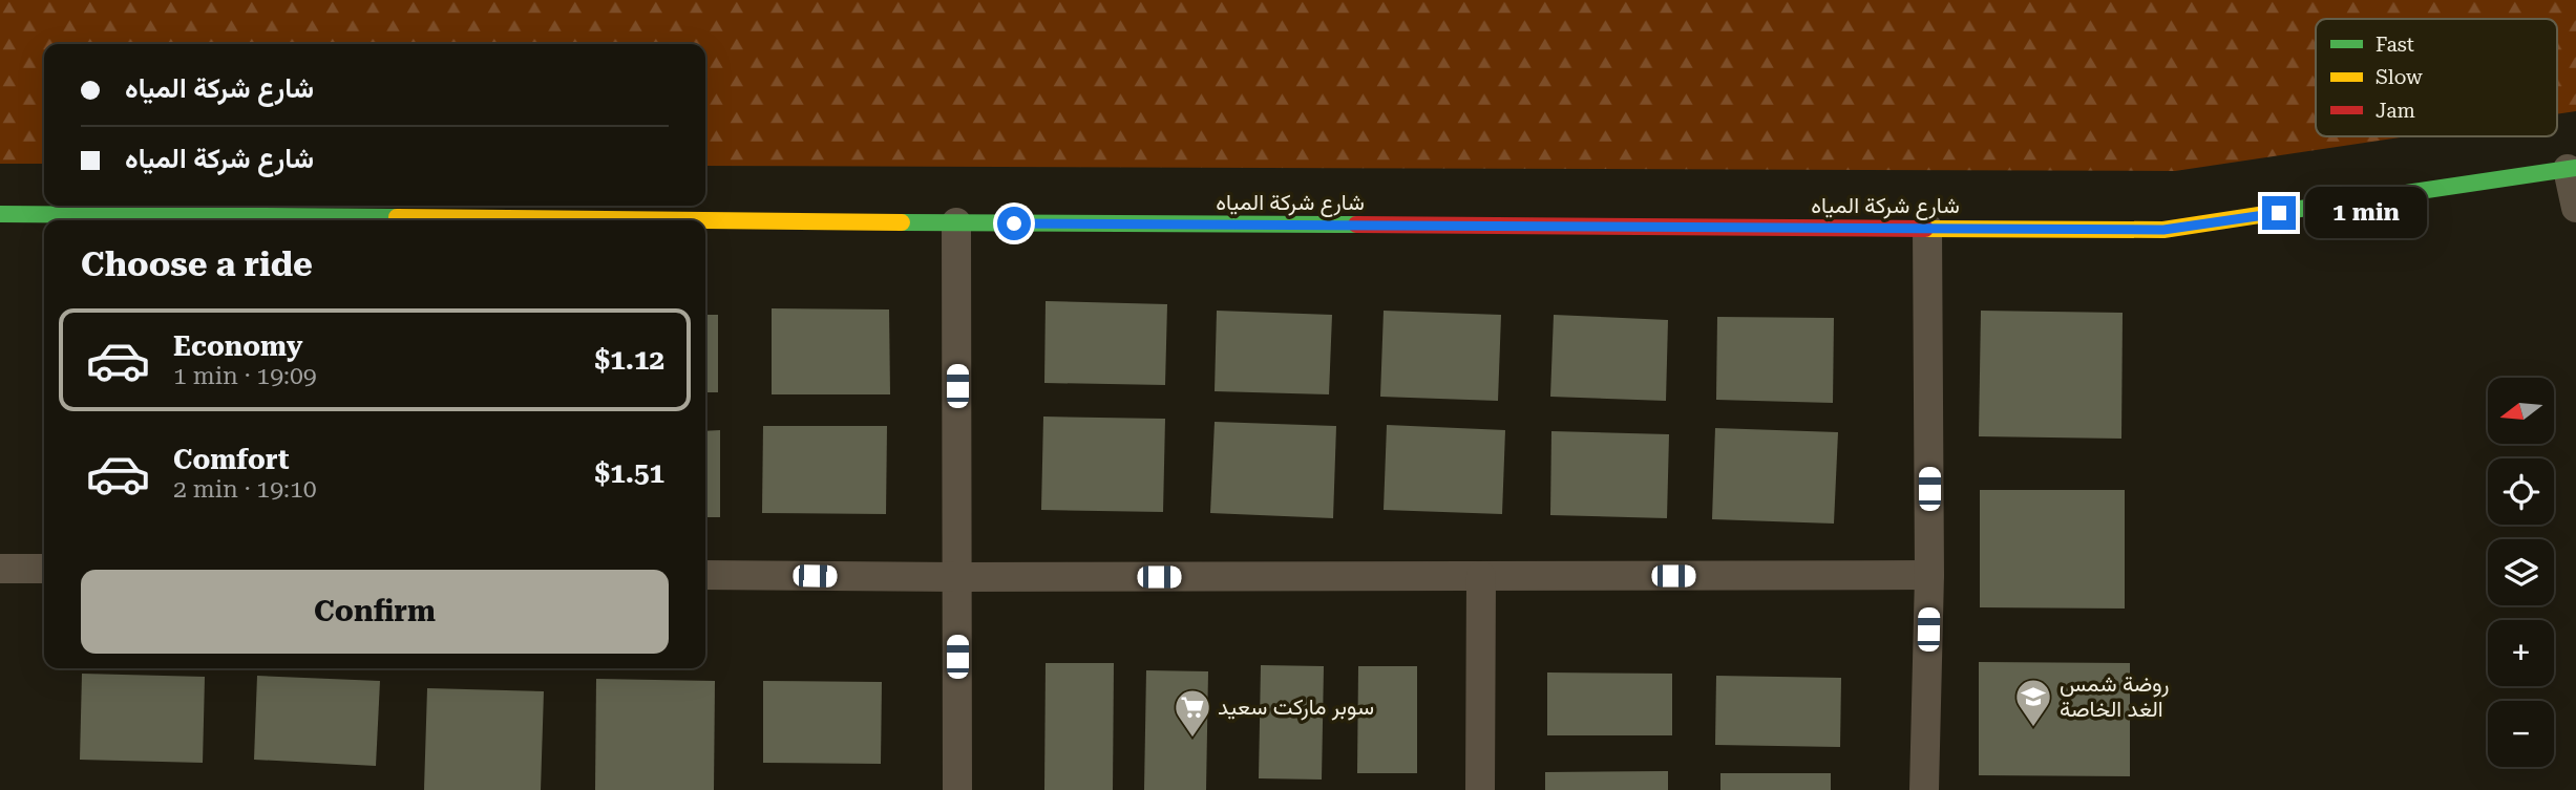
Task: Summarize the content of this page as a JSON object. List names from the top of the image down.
{
  "streets": {
    "street": ["شارع شركة المياه"]
  },
  "places": {
    "school or university": ["روضة شمس الغد الخاصة"],
    "supermarket": ["سوبر ماركت سعيد"]
  },
  "legend": ["Fast", "Slow", "Jam"],
  "north": "left",
  "page": {
    "banner": ["شارع شركة المياه", "شارع شركة المياه"],
    "bubble": "1 min",
    "heading": "Choose a ride",
    "list": [
      {
        "name": "Economy",
        "note": "1 min · 19:09",
        "value": "$1.12"
      },
      {
        "name": "Comfort",
        "note": "2 min · 19:10",
        "value": "$1.51"
      }
    ],
    "map_buttons": ["+", "−"],
    "buttons": "Confirm"
  }
}
